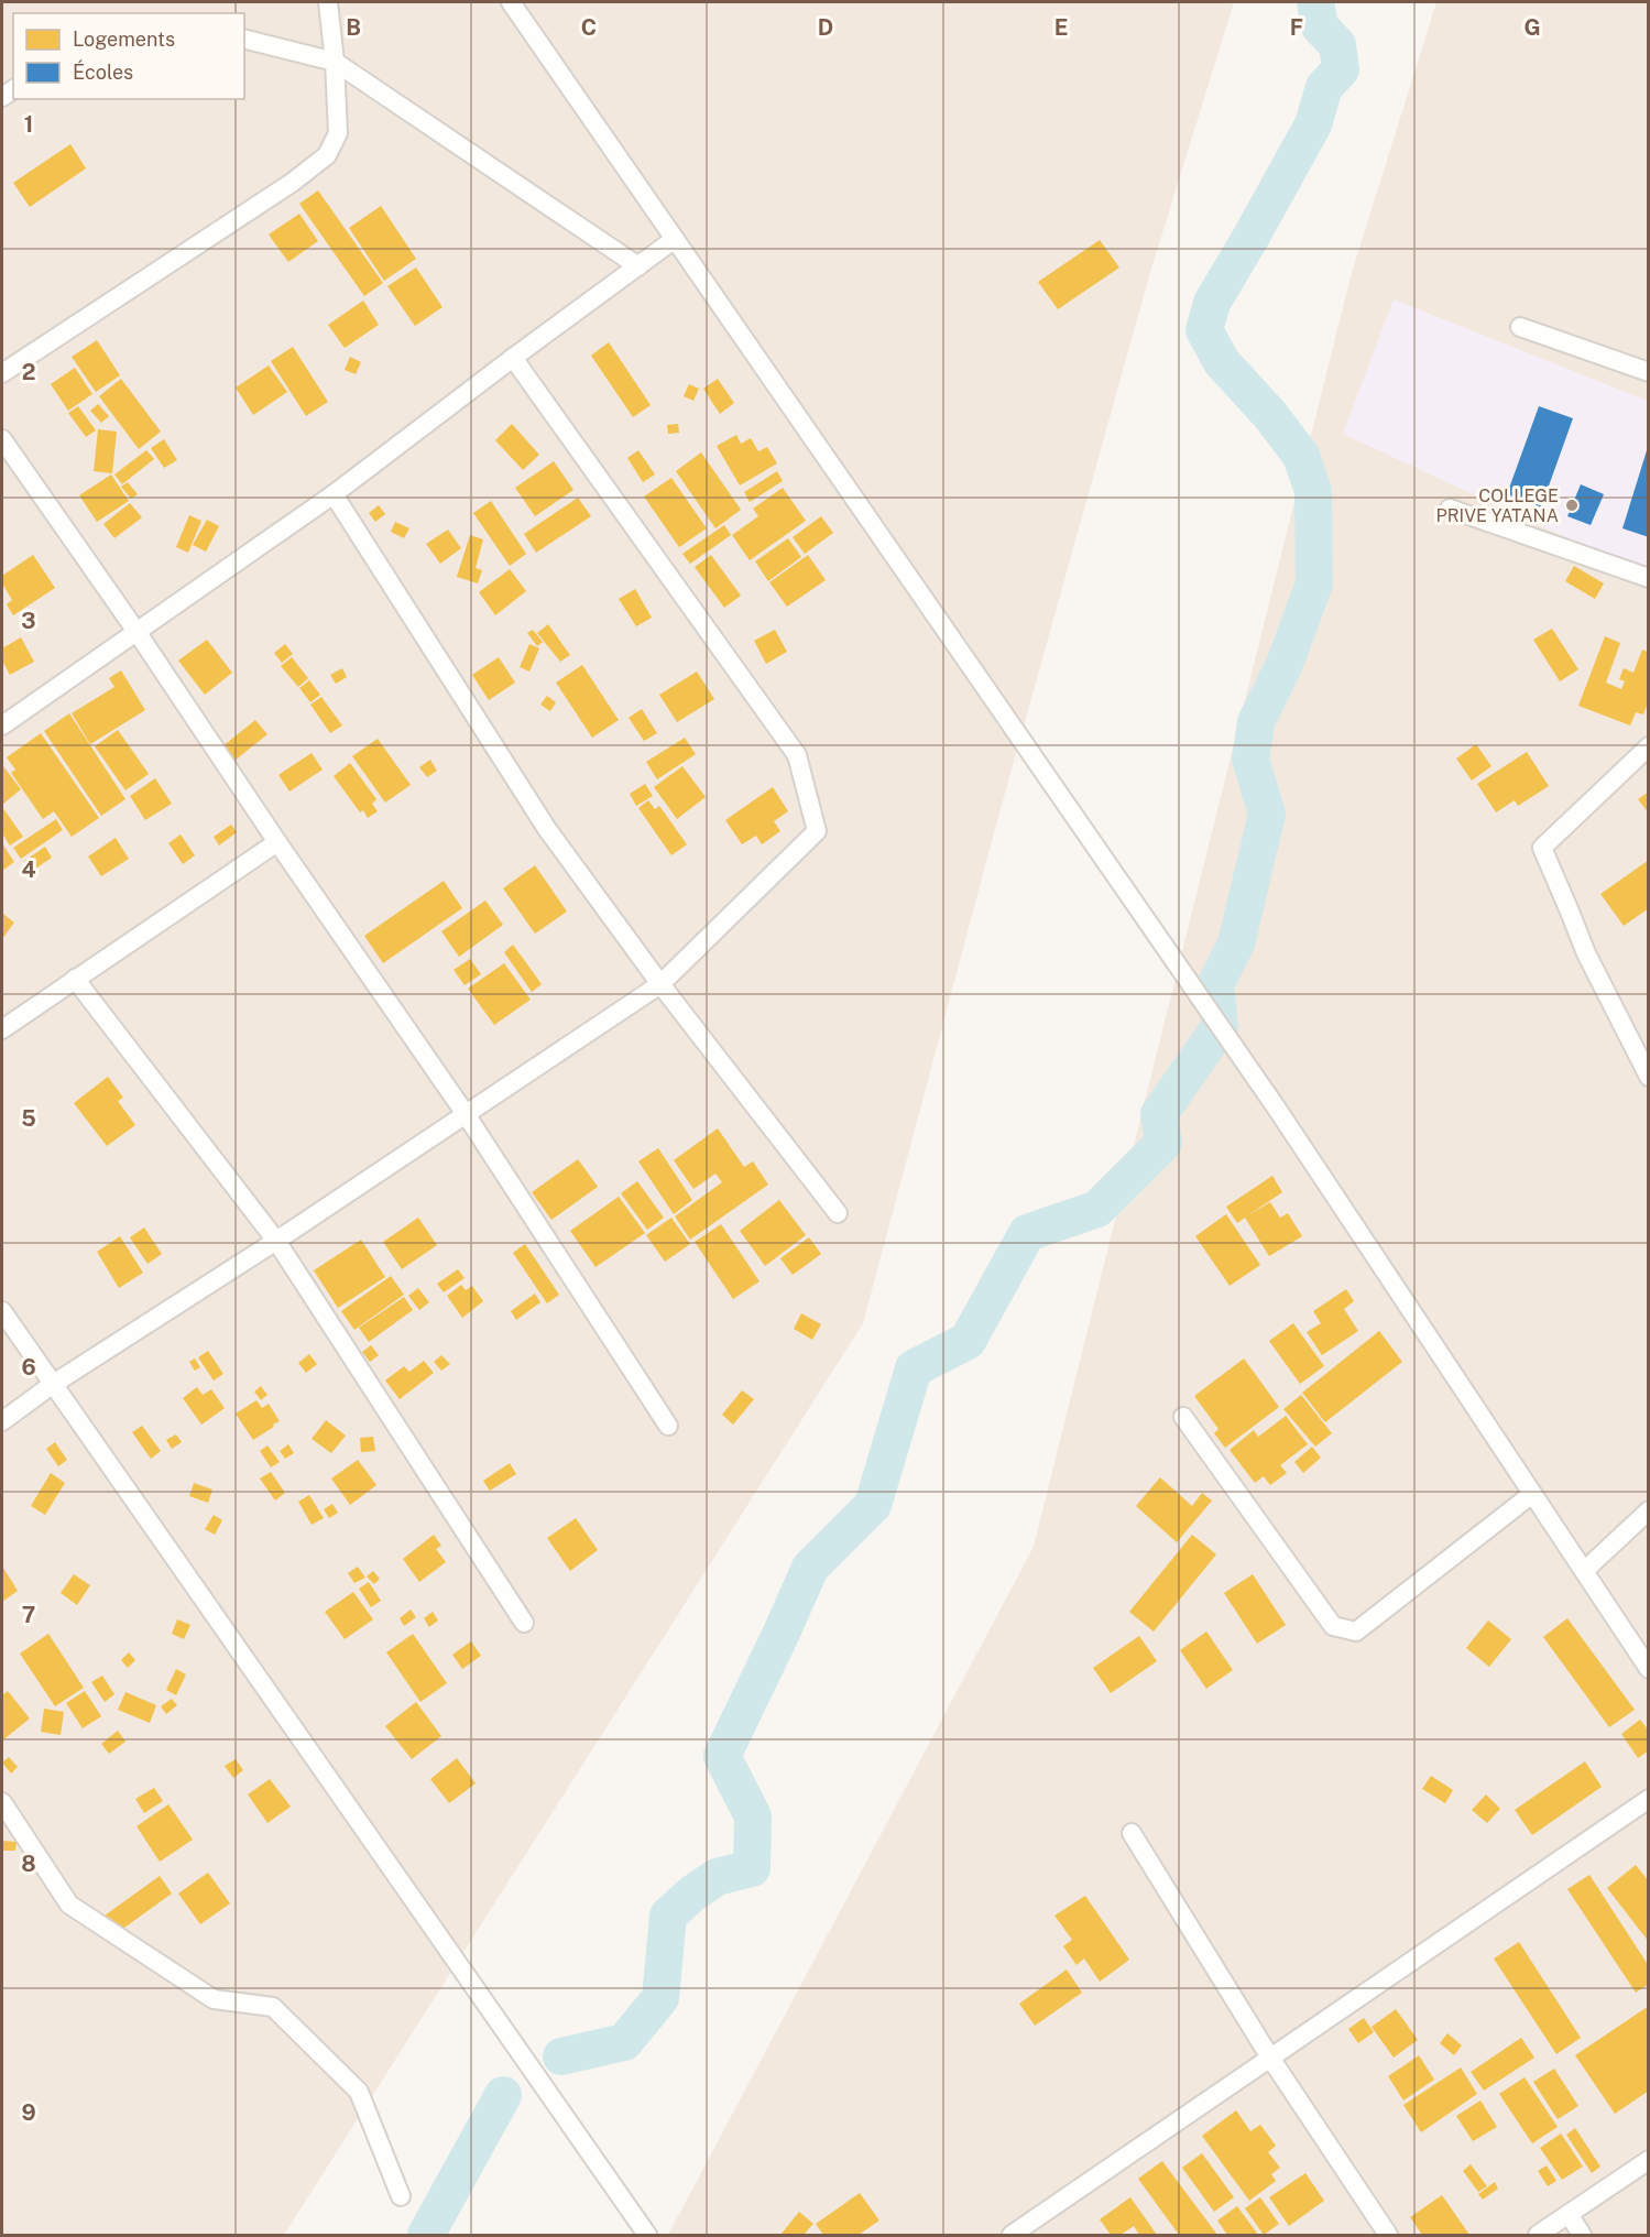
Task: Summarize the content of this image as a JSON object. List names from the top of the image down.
{
  "places": ["COLLEGE PRIVE YATANA"],
  "legend": ["Logements", "Écoles"],
  "grid": {
    "columns": [
      "B",
      "C",
      "D",
      "E",
      "F",
      "G"
    ],
    "rows": [
      "1",
      "2",
      "3",
      "4",
      "5",
      "6",
      "7",
      "8",
      "9"
    ]
  }
}
